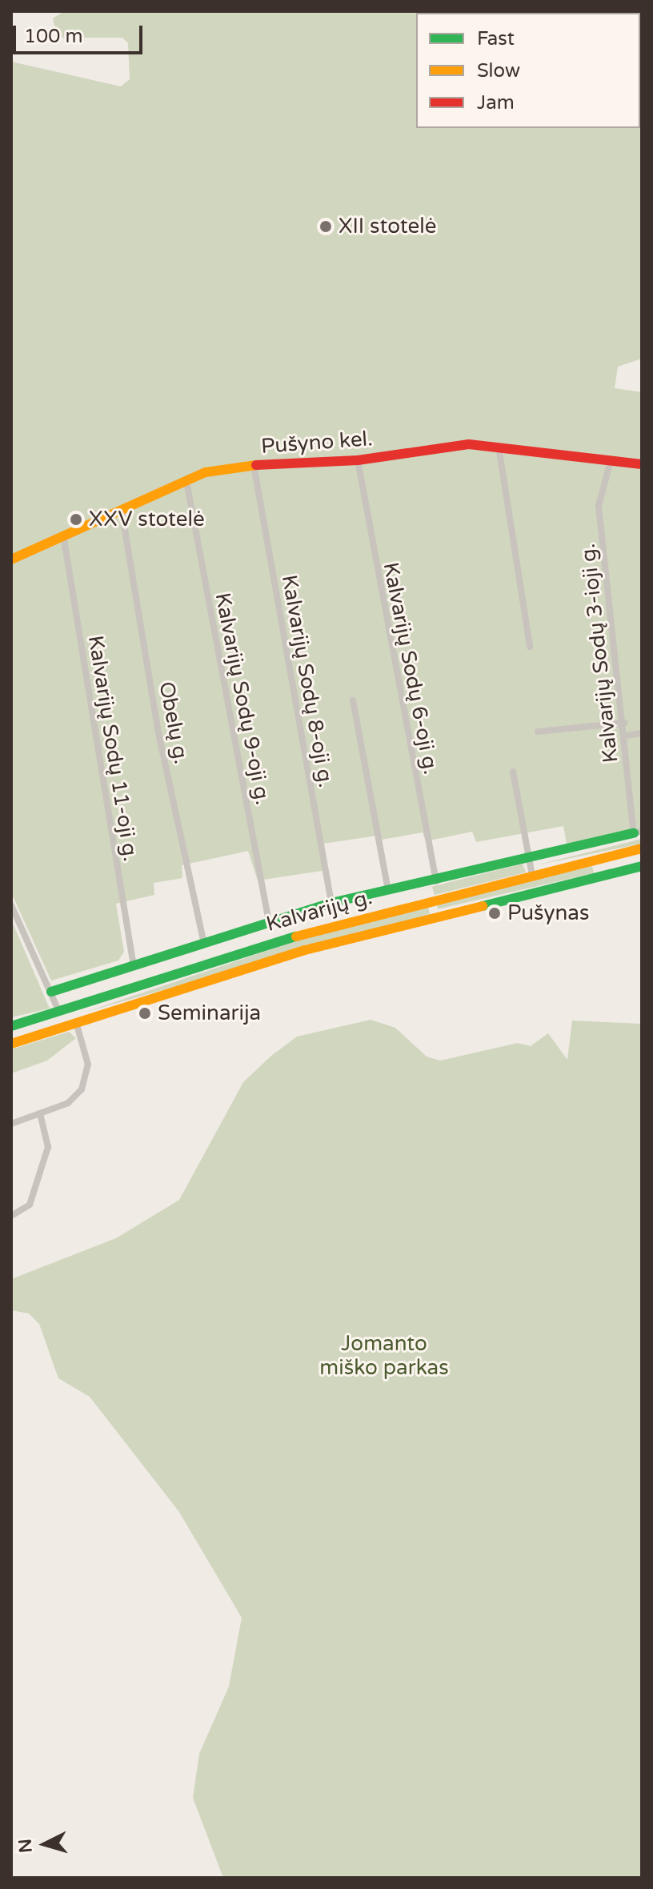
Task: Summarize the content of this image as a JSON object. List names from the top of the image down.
{
  "streets": {
    "main road": ["Pušyno kel.", "Kalvarijų g."],
    "street": [
      "Kalvarijų Sodų 3-ioji g.",
      "Kalvarijų Sodų 6-oji g.",
      "Kalvarijų Sodų 8-oji g.",
      "Kalvarijų Sodų 9-oji g.",
      "Obelų g.",
      "Kalvarijų Sodų 11-oji g."
    ]
  },
  "crossings": [
    ["Pušyno kel.", "Kalvarijų Sodų 3-ioji g."],
    ["Pušyno kel.", "Kalvarijų Sodų 6-oji g."],
    ["Pušyno kel.", "Kalvarijų Sodų 8-oji g."],
    ["Pušyno kel.", "Kalvarijų Sodų 9-oji g."],
    ["Pušyno kel.", "Obelų g."],
    ["Pušyno kel.", "Kalvarijų Sodų 11-oji g."]
  ],
  "parks": ["Jomanto miško parkas"],
  "places": [
    "XII stotelė",
    "XXV stotelė",
    "Pušynas",
    "Seminarija"
  ],
  "legend": ["Fast", "Slow", "Jam"],
  "scale_bar": "100 m",
  "north": "left"
}
